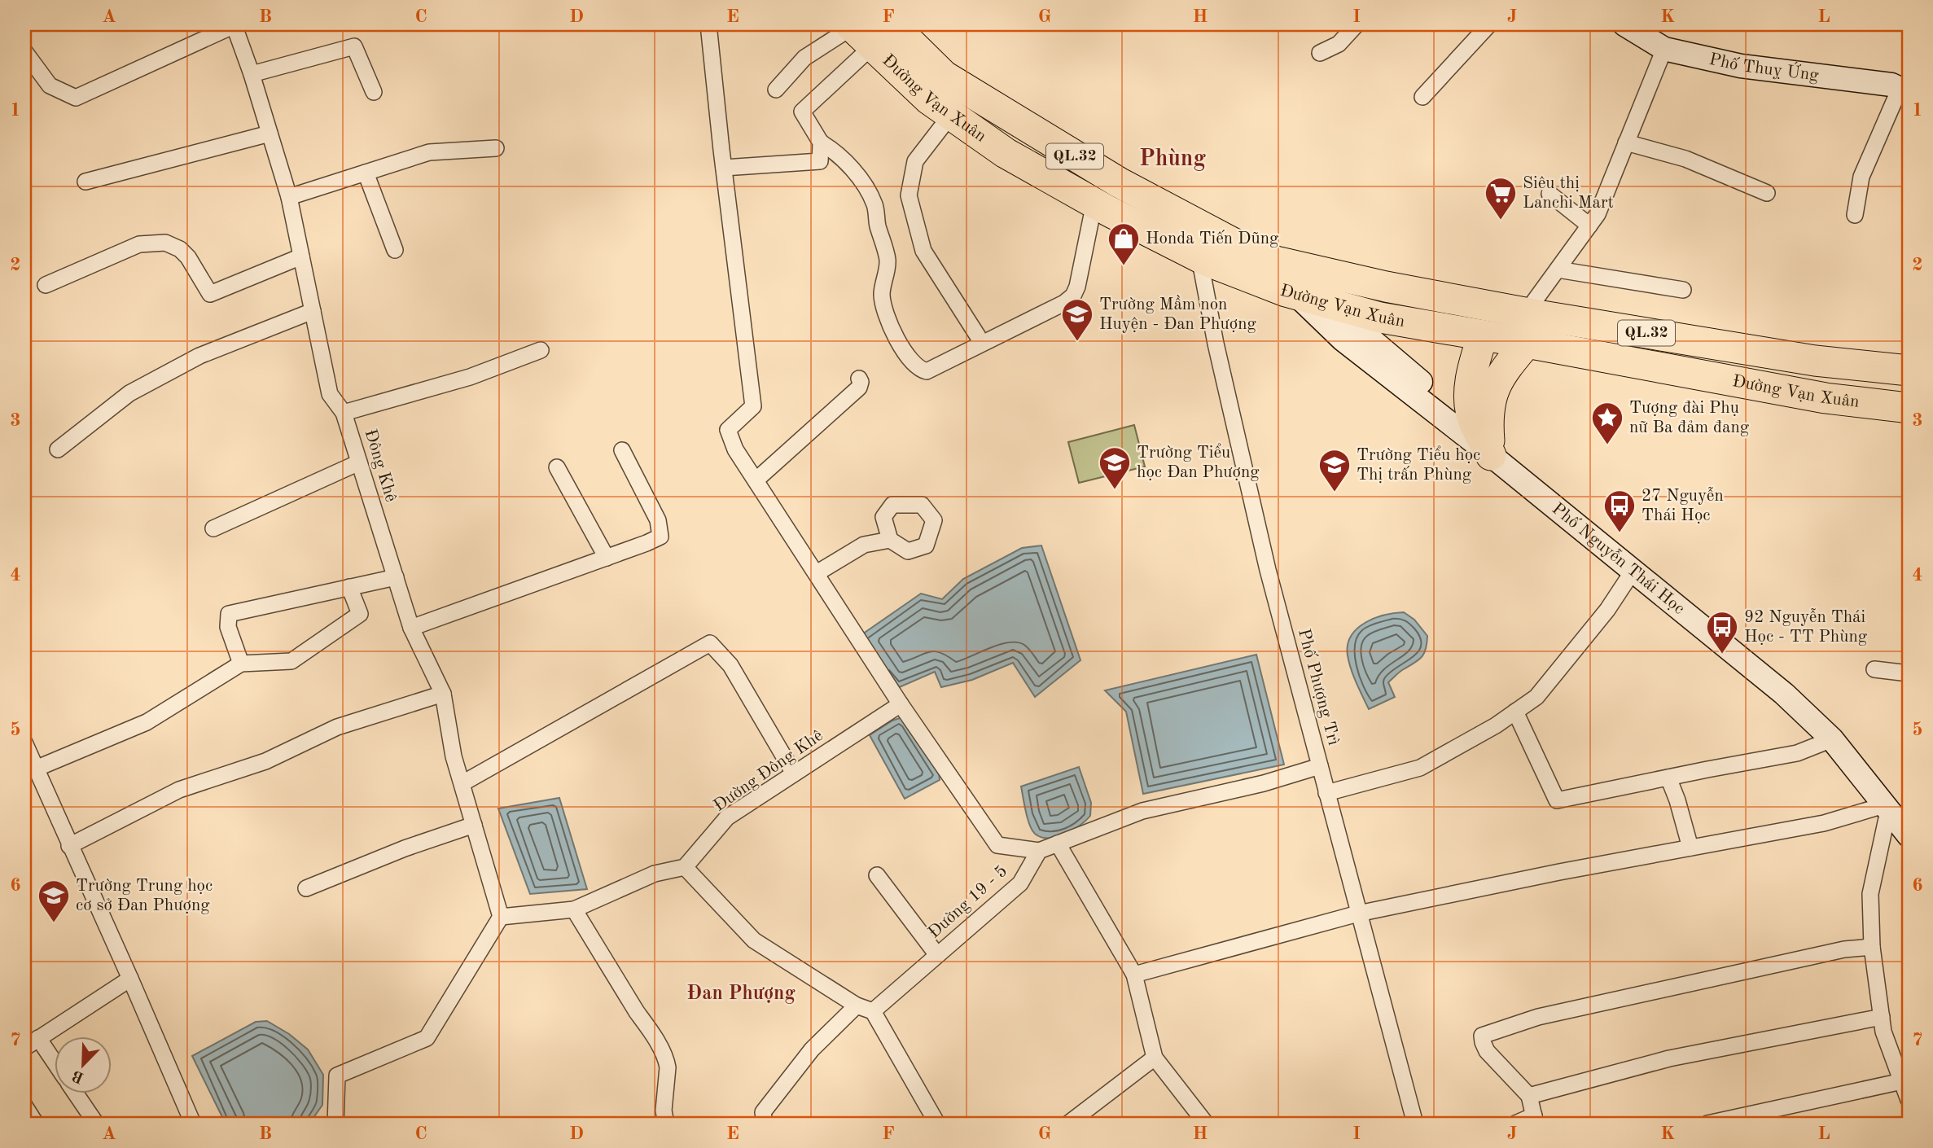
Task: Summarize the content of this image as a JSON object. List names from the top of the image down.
{
  "streets": {
    "highway": ["Đường Vạn Xuân", "QL.32"],
    "main road": ["Phố Thuỵ Ứng", "Phố Nguyễn Thái Học"],
    "street": [
      "Đông Khê",
      "Phố Phượng Trì",
      "Đường Đông Khê",
      "Đường 19 - 5"
    ]
  },
  "crossings": [
    ["Đường Vạn Xuân", "QL.32"],
    ["Đường Vạn Xuân", "Phố Nguyễn Thái Học"],
    ["Đường Vạn Xuân", "Phố Phượng Trì"],
    ["QL.32", "Phố Nguyễn Thái Học"]
  ],
  "districts": ["Phùng", "Đan Phượng"],
  "places": {
    "supermarket": ["Siêu thị Lanchi Mart"],
    "shop": ["Honda Tiến Dũng"],
    "school or university": [
      "Trường Mầm non Huyện - Đan Phượng",
      "Trường Tiểu học Đan Phượng",
      "Trường Tiểu học Thị trấn Phùng",
      "Trường Trung học cơ sở Đan Phượng"
    ],
    "place": ["Tượng đài Phụ nữ Ba đảm đang"],
    "bus stop": ["27 Nguyễn Thái Học", "92 Nguyễn Thái Học - TT Phùng"]
  },
  "north": "bottom left",
  "grid": {
    "columns": [
      "A",
      "B",
      "C",
      "D",
      "E",
      "F",
      "G",
      "H",
      "I",
      "J",
      "K",
      "L"
    ],
    "rows": [
      "1",
      "2",
      "3",
      "4",
      "5",
      "6",
      "7"
    ]
  }
}
